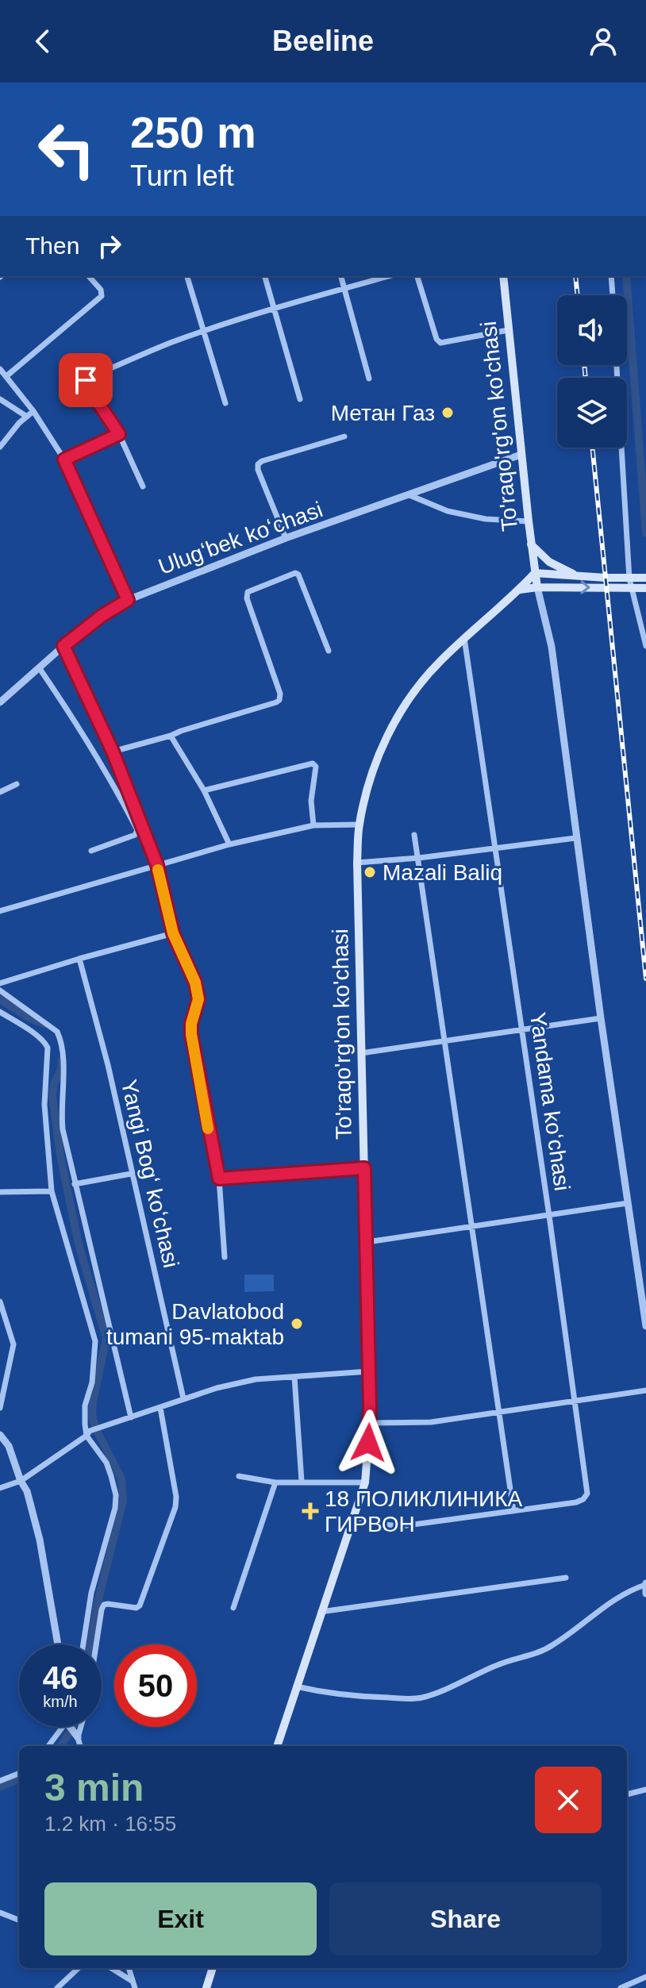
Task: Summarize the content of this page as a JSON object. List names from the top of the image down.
{
  "streets": {
    "main road": ["To'raqo'rg'on ko'chasi"],
    "street": ["Ulugʻbek koʻchasi", "Yandama koʻchasi", "Yangi Bogʻ koʻchasi"]
  },
  "crossings": [
    ["To'raqo'rg'on ko'chasi", "Ulugʻbek koʻchasi"],
    ["To'raqo'rg'on ko'chasi", "Yandama koʻchasi"]
  ],
  "places": {
    "other": ["Метан Газ", "Mazali Baliq", "Davlatobod tumani 95-maktab"],
    "health": ["18 ПОЛИКЛИНИКА ГИРВОН"]
  },
  "page": {
    "header": "Beeline",
    "turn": ["250 m", "Turn left"],
    "then": "Then",
    "speed": "46 km/h",
    "limit": "50",
    "heading": ["3 min", "1.2 km · 16:55"],
    "buttons": ["Exit", "Share"]
  }
}
